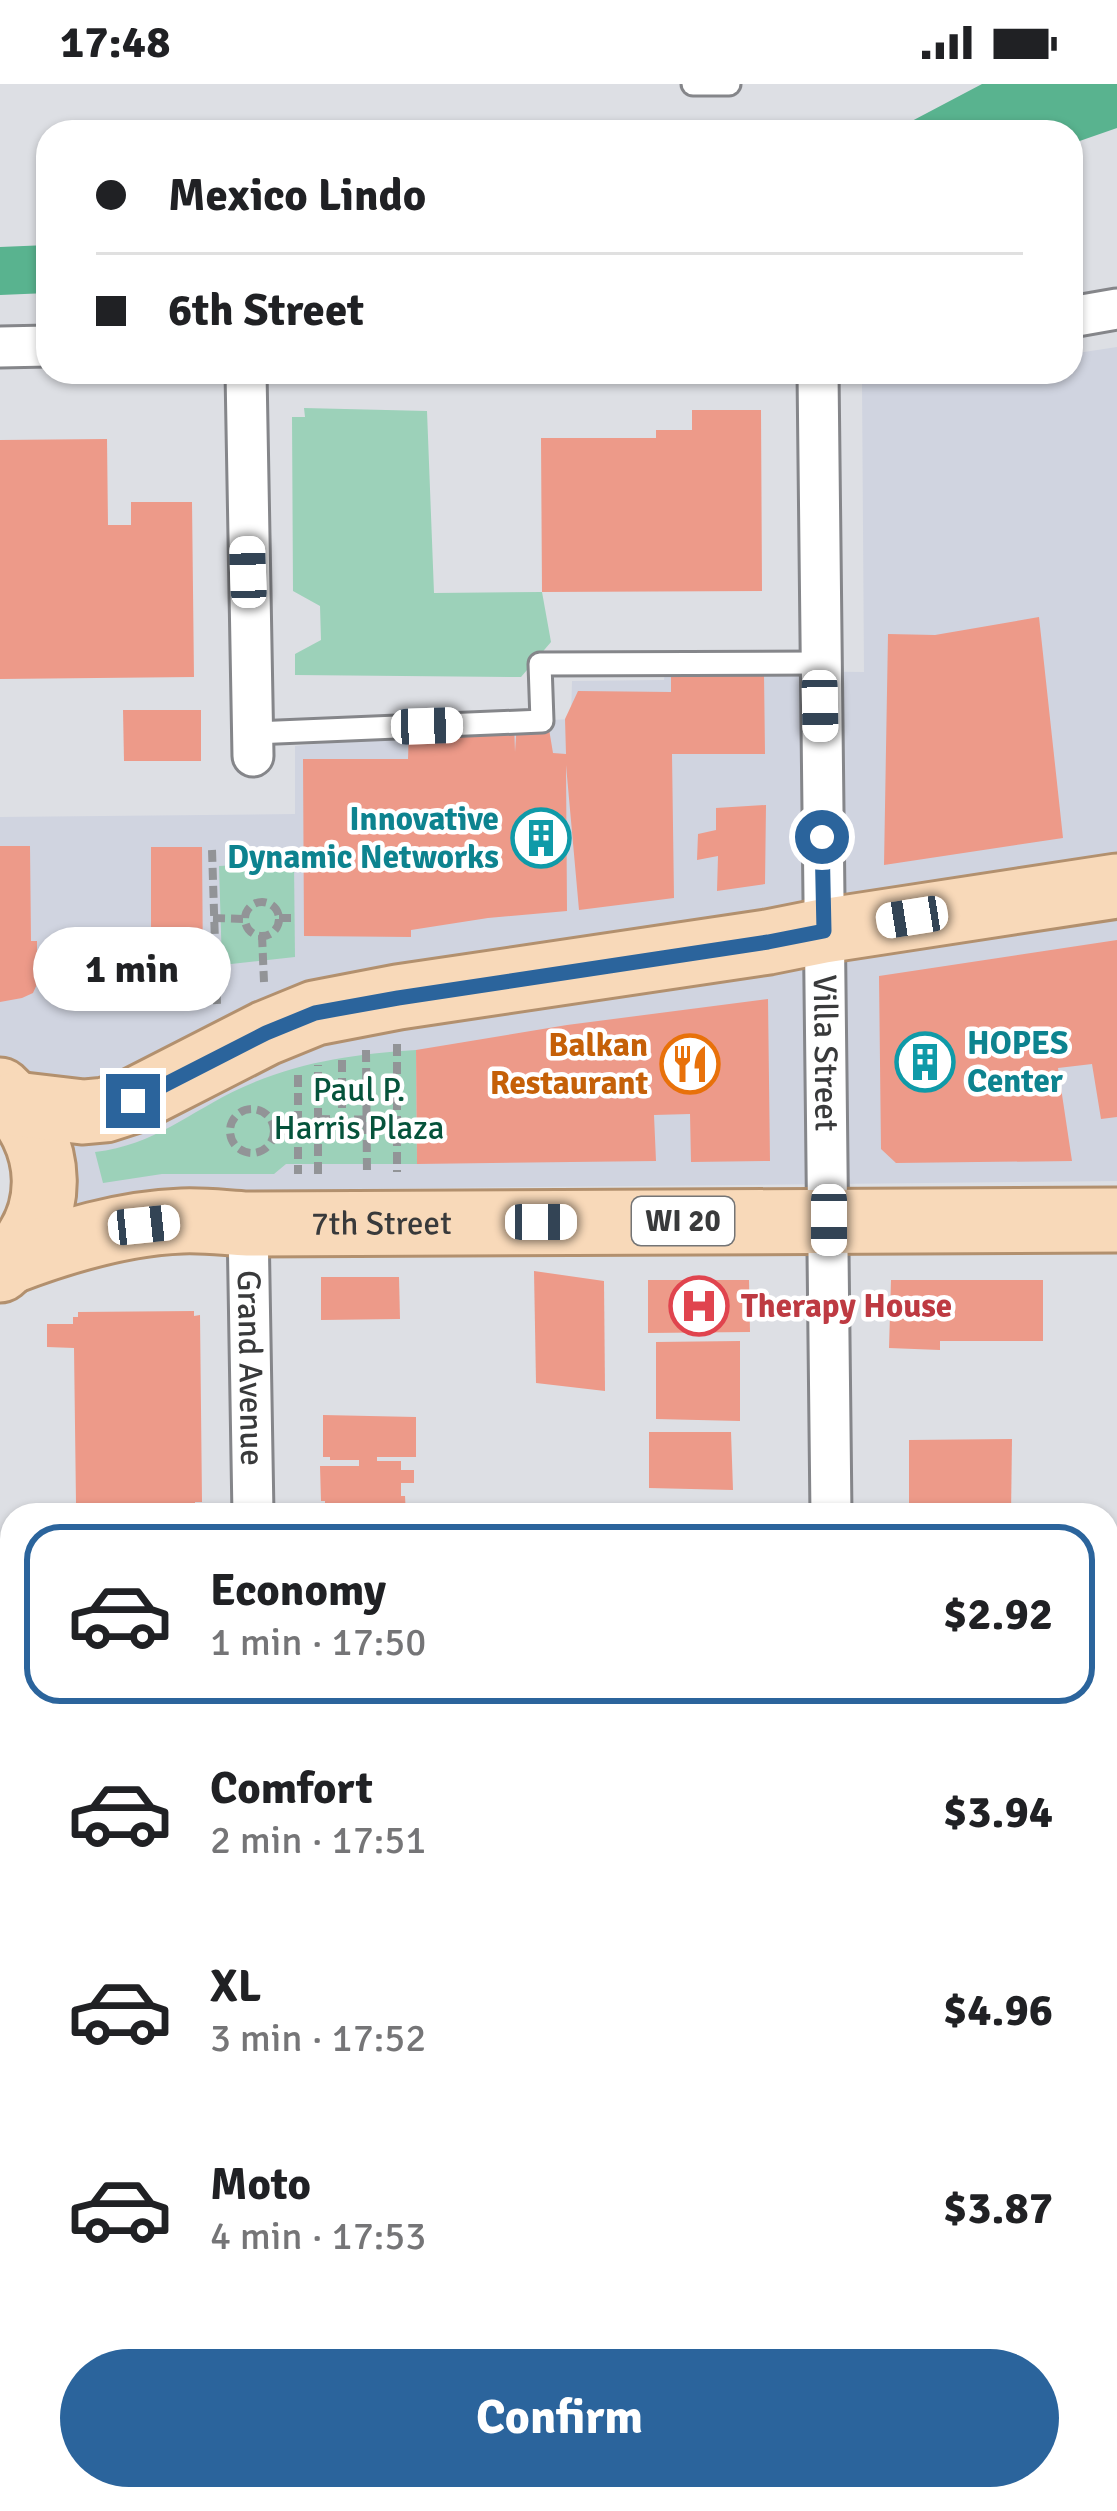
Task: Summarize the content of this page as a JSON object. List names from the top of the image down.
{
  "streets": {
    "main road": ["WI 20", "7th Street"],
    "street": ["Villa Street", "Grand Avenue"]
  },
  "crossings": [
    ["Villa Street", "7th Street"],
    ["7th Street", "Grand Avenue"]
  ],
  "parks": ["Paul P. Harris Plaza"],
  "places": {
    "building": ["Innovative Dynamic Networks", "HOPES Center"],
    "restaurant": ["Balkan Restaurant"],
    "hospital": ["Therapy House"]
  },
  "page": {
    "status": "17:48",
    "banner": ["Mexico Lindo", "6th Street"],
    "bubble": "1 min",
    "list": [
      {
        "name": "Economy",
        "note": "1 min · 17:50",
        "value": "$2.92"
      },
      {
        "name": "Comfort",
        "note": "2 min · 17:51",
        "value": "$3.94"
      },
      {
        "name": "XL",
        "note": "3 min · 17:52",
        "value": "$4.96"
      },
      {
        "name": "Moto",
        "note": "4 min · 17:53",
        "value": "$3.87"
      }
    ],
    "buttons": "Confirm"
  }
}
